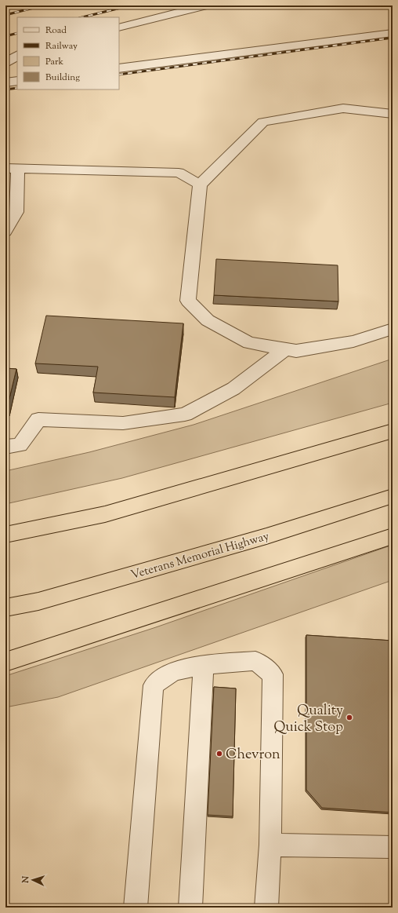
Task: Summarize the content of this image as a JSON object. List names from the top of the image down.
{
  "streets": {
    "highway": ["Veterans Memorial Highway"]
  },
  "places": ["Quality Quick Stop", "Chevron"],
  "legend": [
    "Road",
    "Railway",
    "Park",
    "Building"
  ],
  "north": "left"
}
